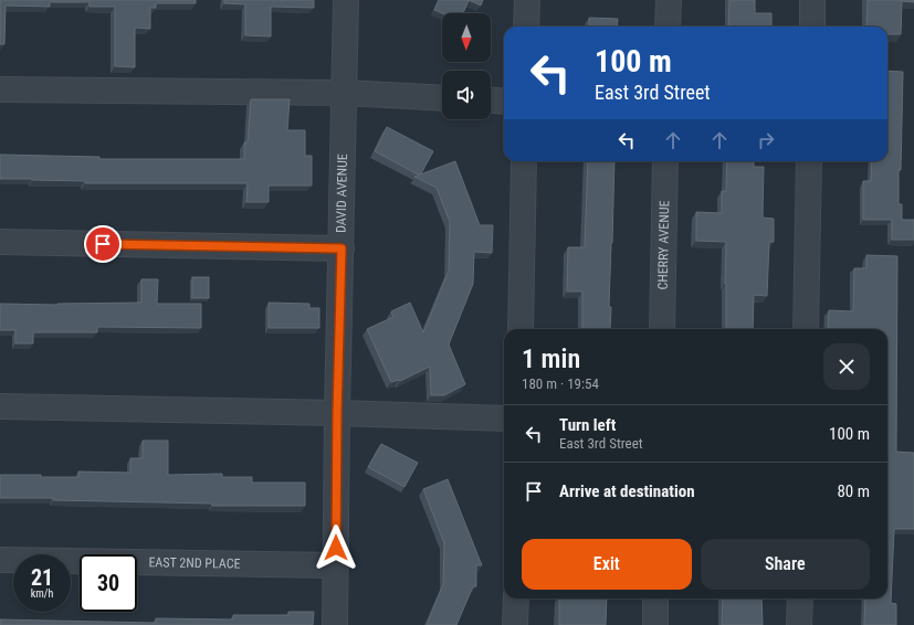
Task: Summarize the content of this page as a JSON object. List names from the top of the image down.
{
  "streets": {
    "street": ["DAVID AVENUE", "CHERRY AVENUE", "EAST 2ND PLACE"]
  },
  "crossings": [
    ["DAVID AVENUE", "EAST 2ND PLACE"]
  ],
  "north": "bottom",
  "page": {
    "turn": ["100 m", "East 3rd Street"],
    "heading": ["1 min", "180 m · 19:54"],
    "list": [
      {
        "name": "Turn left",
        "note": "East 3rd Street",
        "value": "100 m"
      },
      {
        "name": "Arrive at destination",
        "value": "80 m"
      }
    ],
    "buttons": ["Exit", "Share"],
    "speed": "21 km/h",
    "limit": "30"
  }
}
